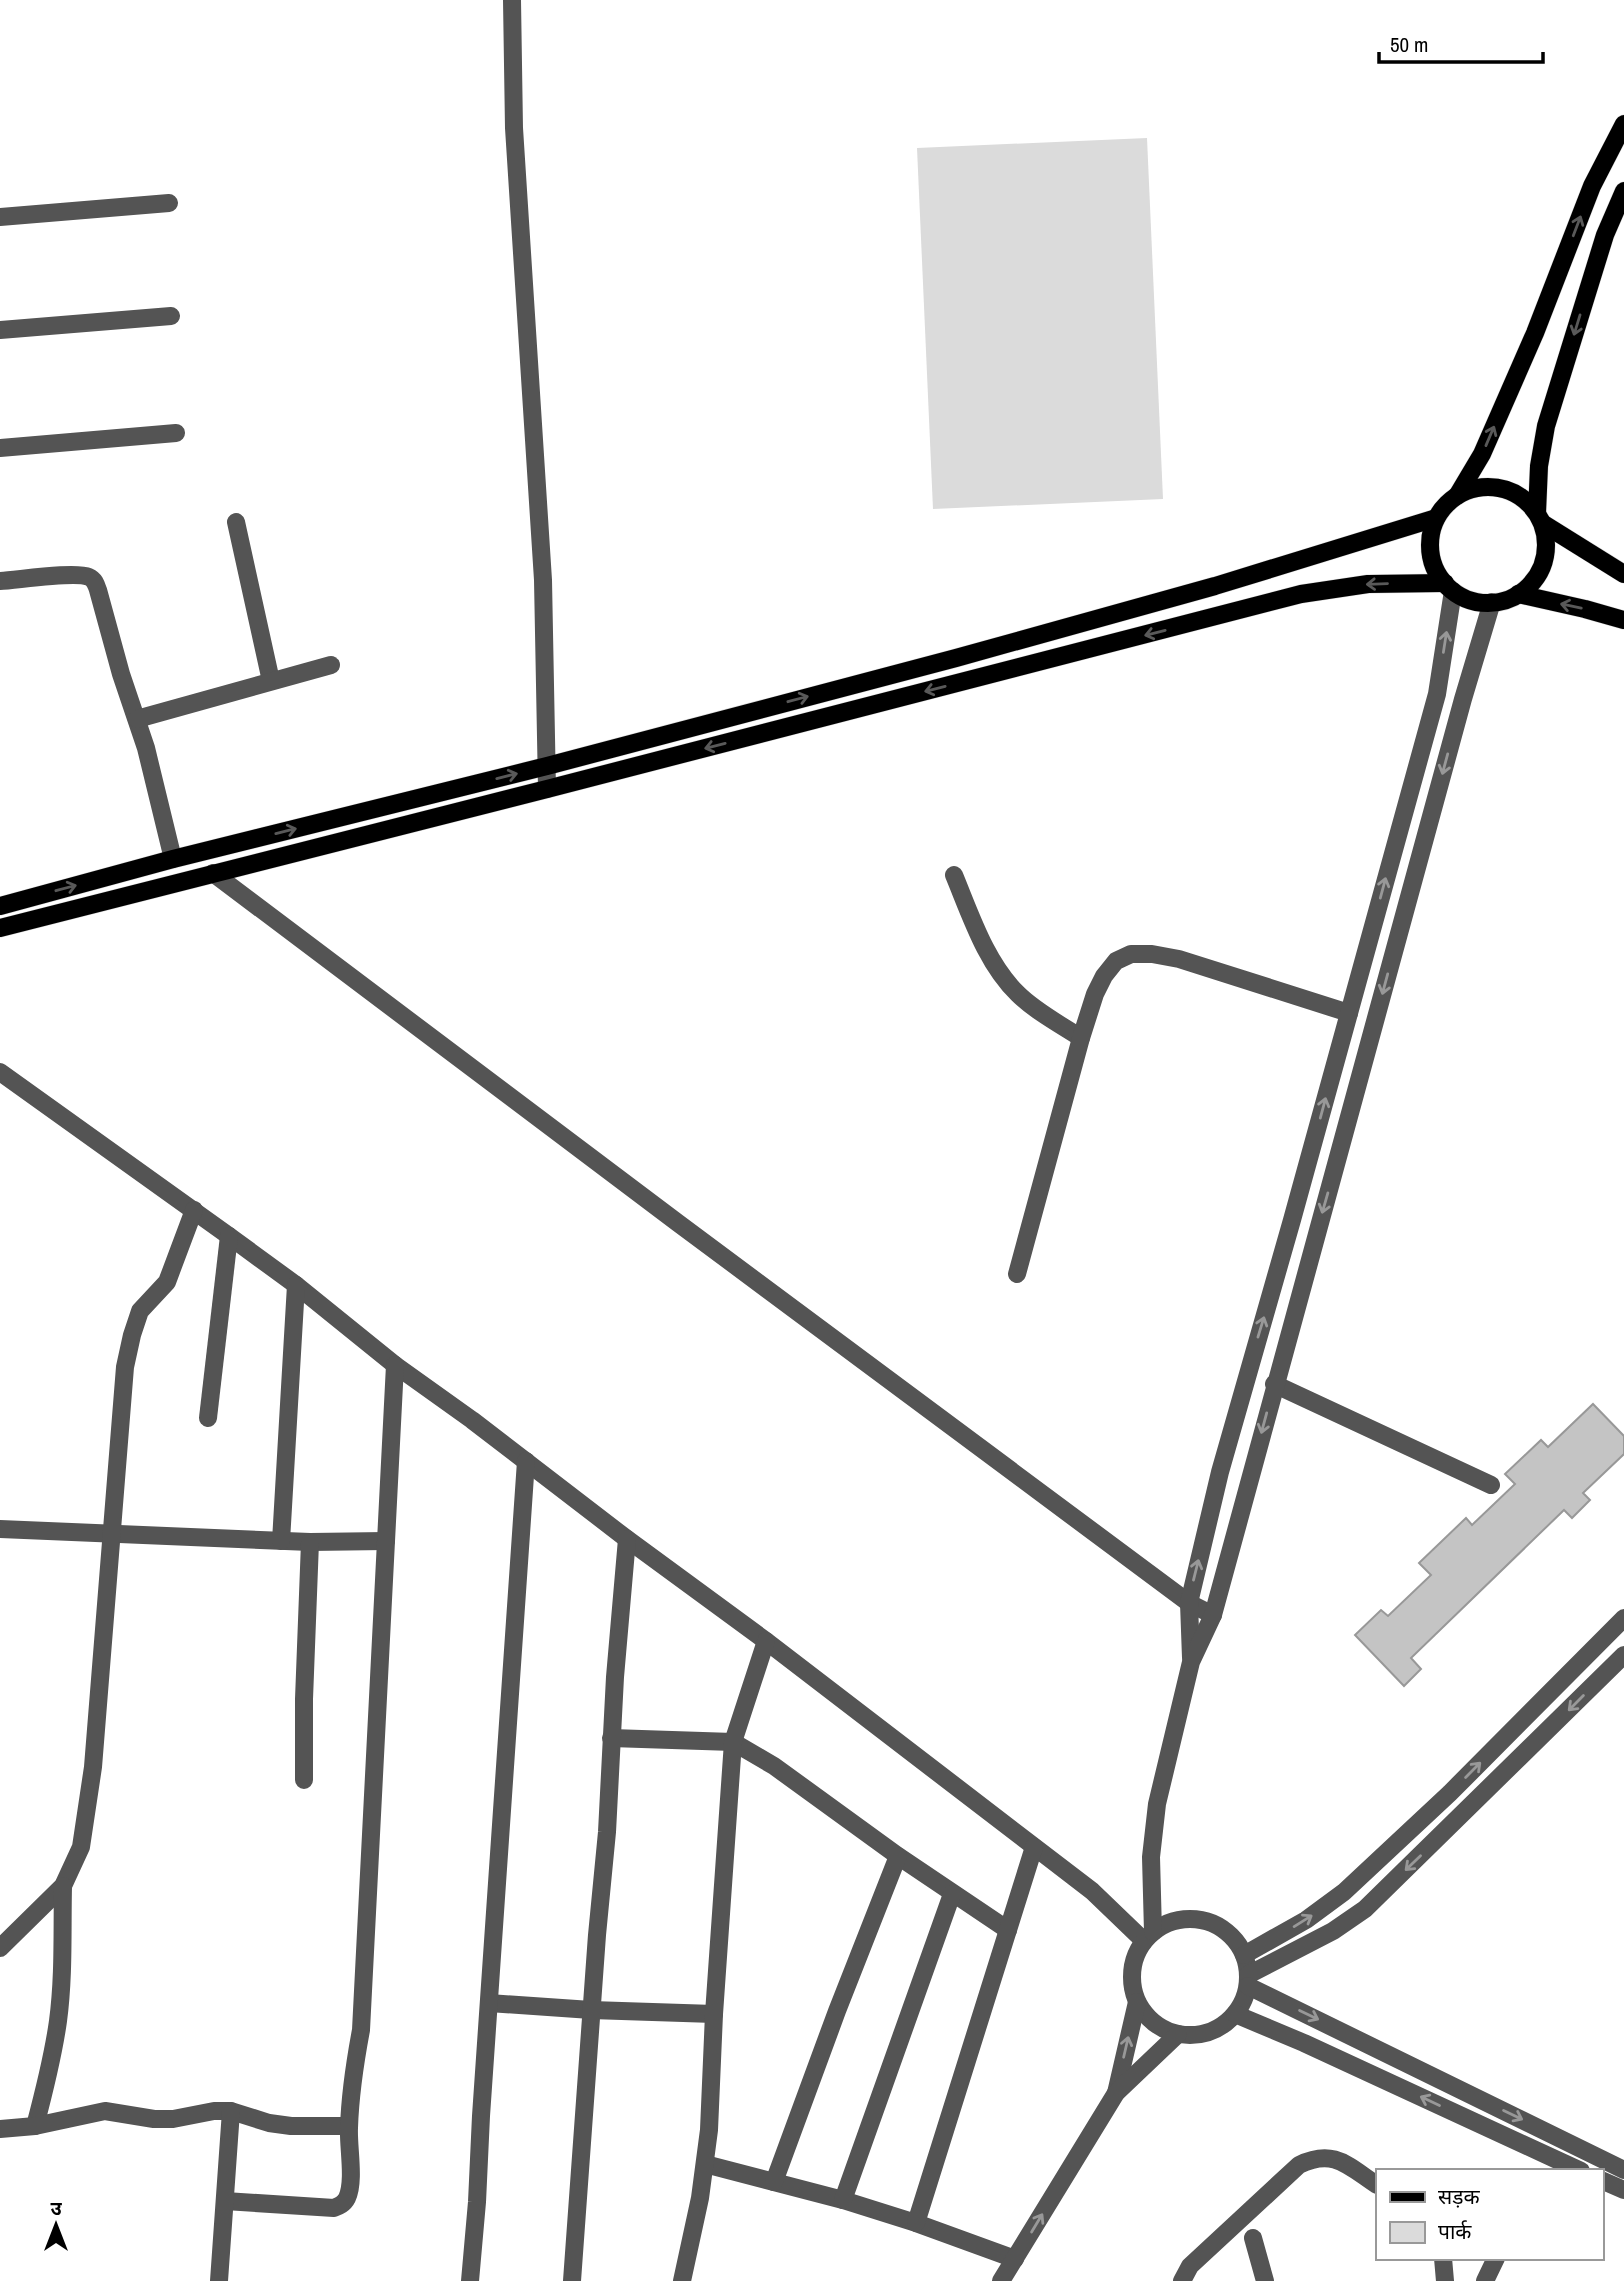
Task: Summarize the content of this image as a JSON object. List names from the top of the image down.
{
  "legend": ["सड़क", "पार्क"],
  "scale_bar": "50 m",
  "north": "top"
}
